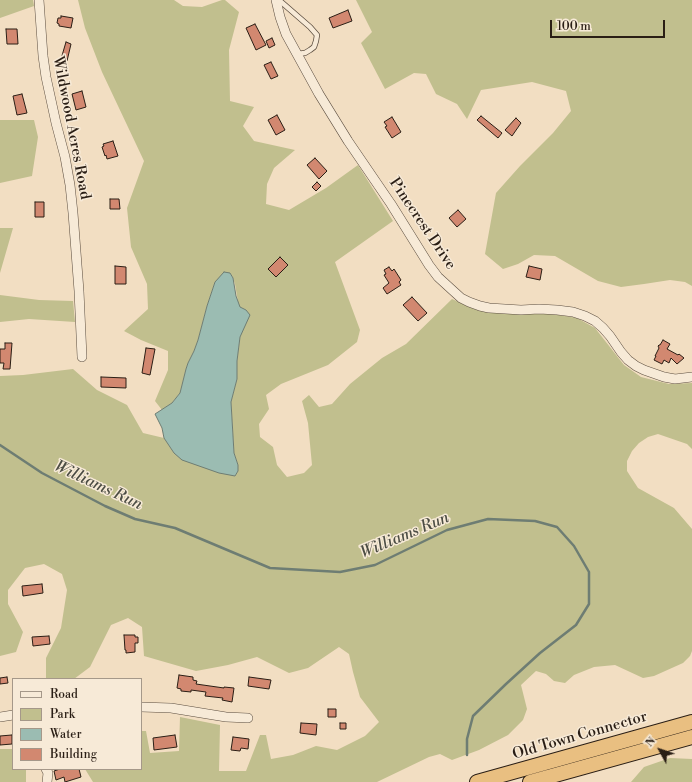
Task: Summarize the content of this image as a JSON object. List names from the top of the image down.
{
  "streets": {
    "highway": ["Old Town Connector"],
    "street": ["Wildwood Acres Road", "Pinecrest Drive"]
  },
  "water": ["Williams Run"],
  "legend": [
    "Road",
    "Park",
    "Water",
    "Building"
  ],
  "scale_bar": "100 m",
  "north": "top left"
}
